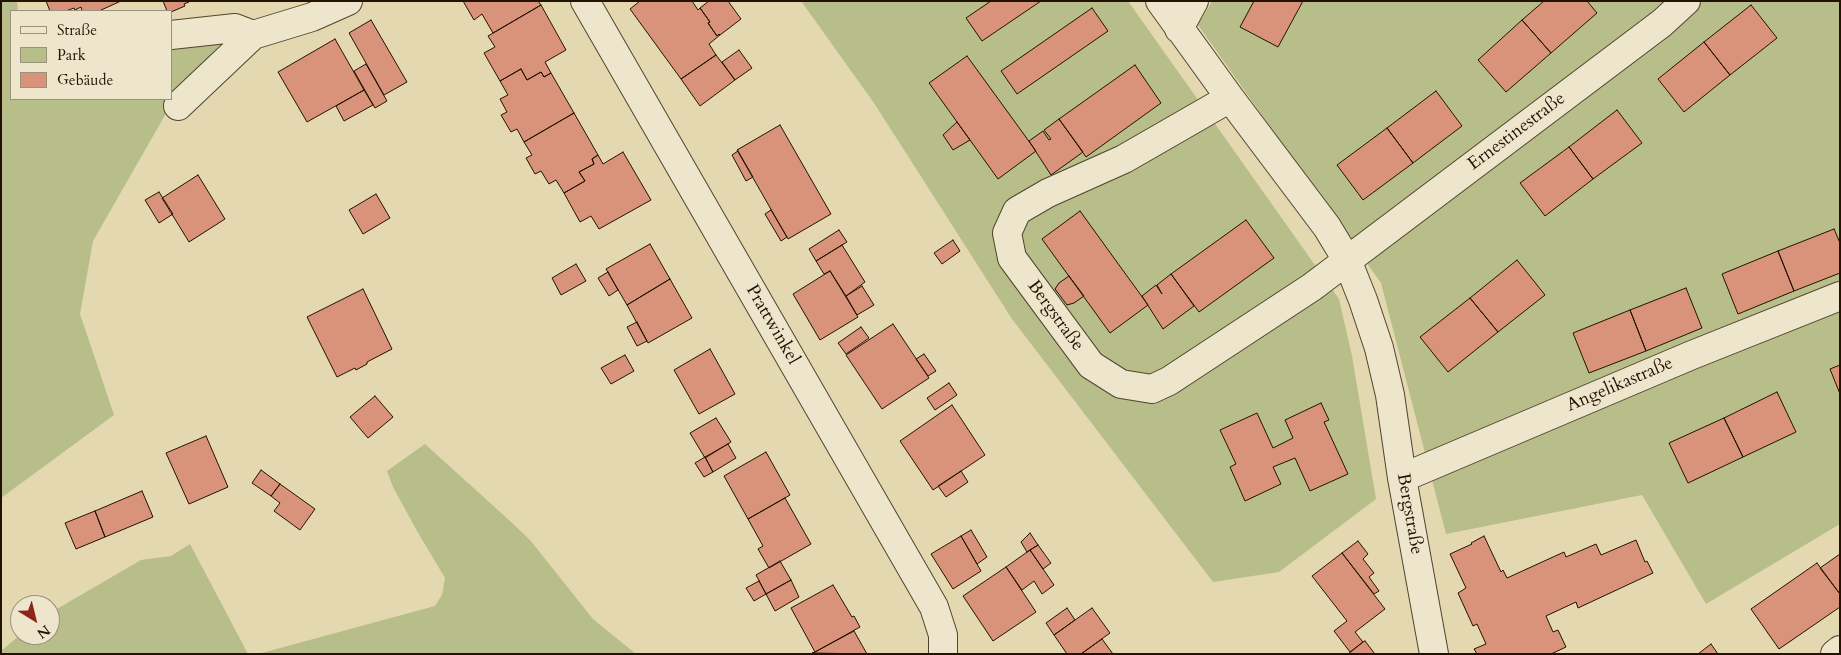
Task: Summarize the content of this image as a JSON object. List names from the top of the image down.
{
  "streets": {
    "street": [
      "Ernestinestraße",
      "Bergstraße",
      "Prattwinkel",
      "Angelikastraße"
    ]
  },
  "crossings": [
    ["Ernestinestraße", "Bergstraße"],
    ["Bergstraße", "Angelikastraße"]
  ],
  "legend": ["Straße", "Park", "Gebäude"],
  "north": "bottom right"
}
